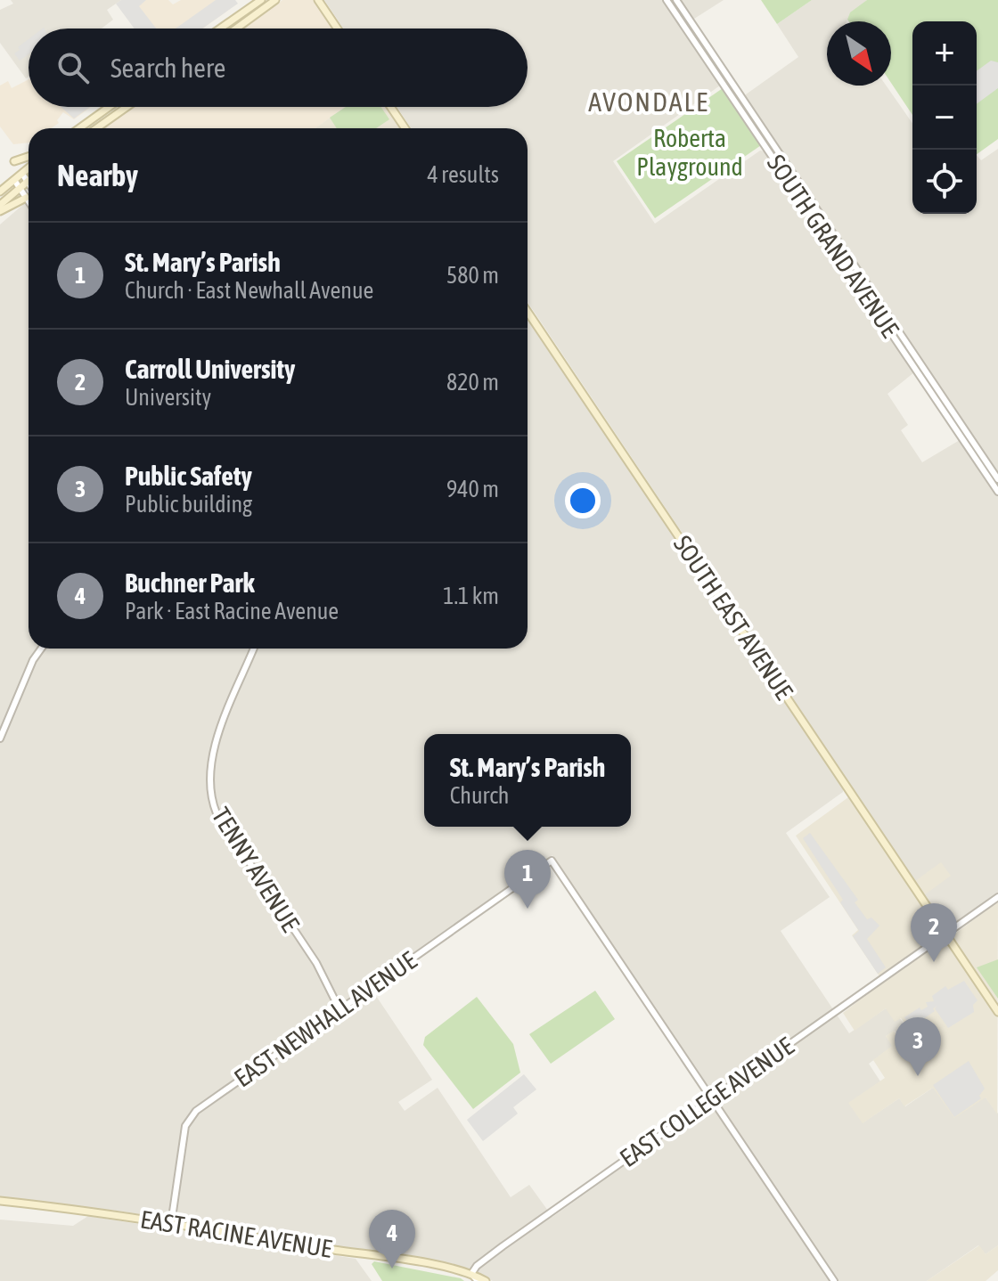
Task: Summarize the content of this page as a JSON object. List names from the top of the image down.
{
  "streets": {
    "main road": ["SOUTH EAST AVENUE", "EAST RACINE AVENUE"],
    "street": [
      "SOUTH GRAND AVENUE",
      "TENNY AVENUE",
      "EAST NEWHALL AVENUE",
      "EAST COLLEGE AVENUE"
    ]
  },
  "crossings": [
    ["SOUTH EAST AVENUE", "EAST COLLEGE AVENUE"],
    ["TENNY AVENUE", "EAST NEWHALL AVENUE"],
    ["EAST NEWHALL AVENUE", "EAST COLLEGE AVENUE"],
    ["EAST NEWHALL AVENUE", "EAST RACINE AVENUE"],
    ["EAST COLLEGE AVENUE", "EAST RACINE AVENUE"]
  ],
  "districts": ["AVONDALE"],
  "parks": ["Roberta Playground"],
  "north": "bottom right",
  "page": {
    "map_buttons": ["+", "−"],
    "search": "Search here",
    "heading": ["Nearby", "4 results"],
    "list": [
      {
        "mark": "1",
        "name": "St. Mary’s Parish",
        "note": "Church · East Newhall Avenue",
        "value": "580 m"
      },
      {
        "mark": "2",
        "name": "Carroll University",
        "note": "University",
        "value": "820 m"
      },
      {
        "mark": "3",
        "name": "Public Safety",
        "note": "Public building",
        "value": "940 m"
      },
      {
        "mark": "4",
        "name": "Buchner Park",
        "note": "Park · East Racine Avenue",
        "value": "1.1 km"
      }
    ],
    "popup": ["St. Mary’s Parish", "Church"],
    "pins": [
      "1",
      "2",
      "3",
      "4"
    ]
  }
}
